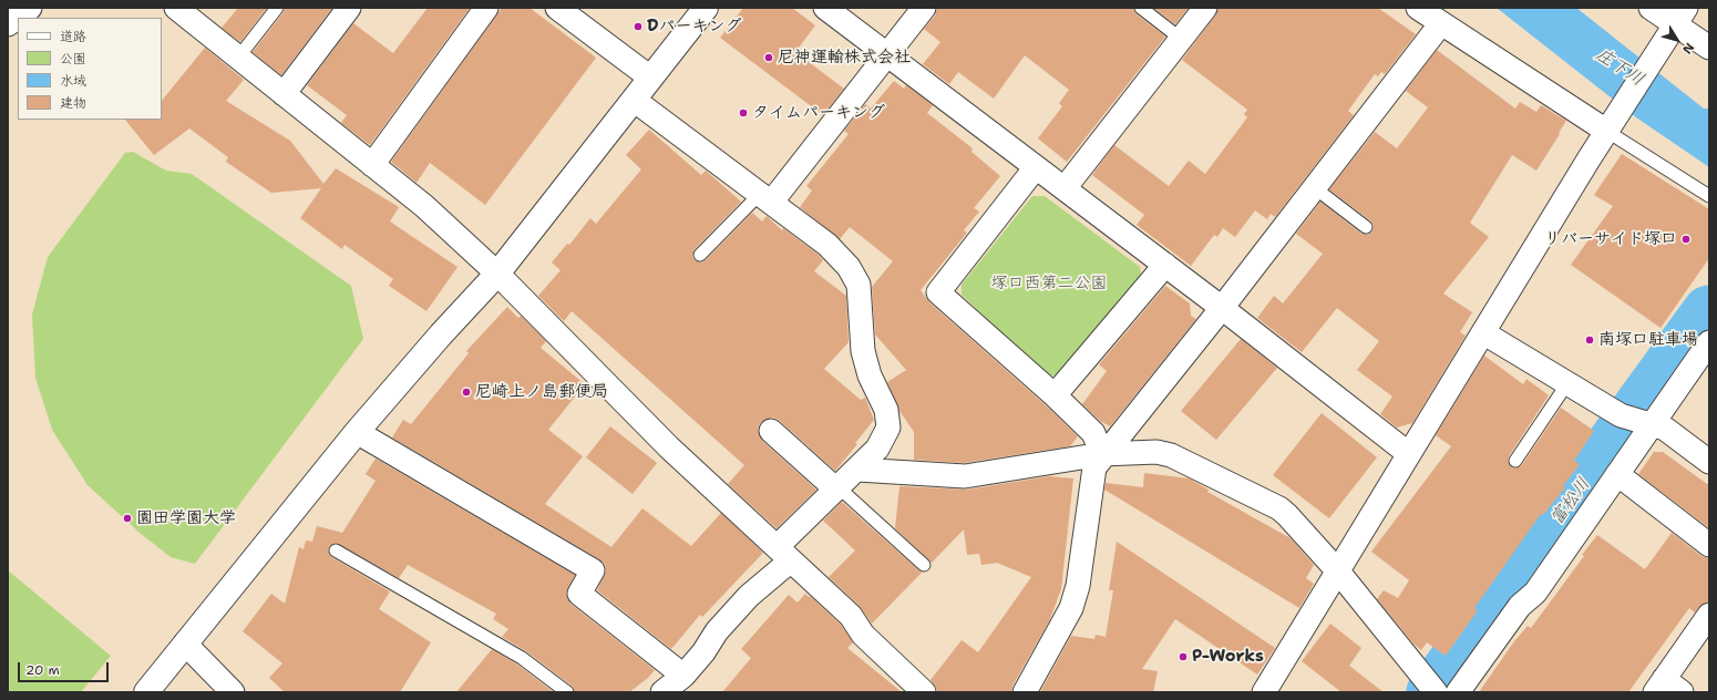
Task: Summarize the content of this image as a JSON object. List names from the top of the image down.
{
  "water": ["庄下川", "富松川"],
  "parks": ["塚口西第二公園"],
  "places": [
    "Dパーキング",
    "尼神運輸株式会社",
    "タイムパーキング",
    "リバーサイド塚口",
    "南塚口駐車場",
    "尼崎上ノ島郵便局",
    "園田学園大学",
    "P-Works"
  ],
  "legend": [
    "道路",
    "公園",
    "水域",
    "建物"
  ],
  "scale_bar": "20 m",
  "north": "bottom right"
}
